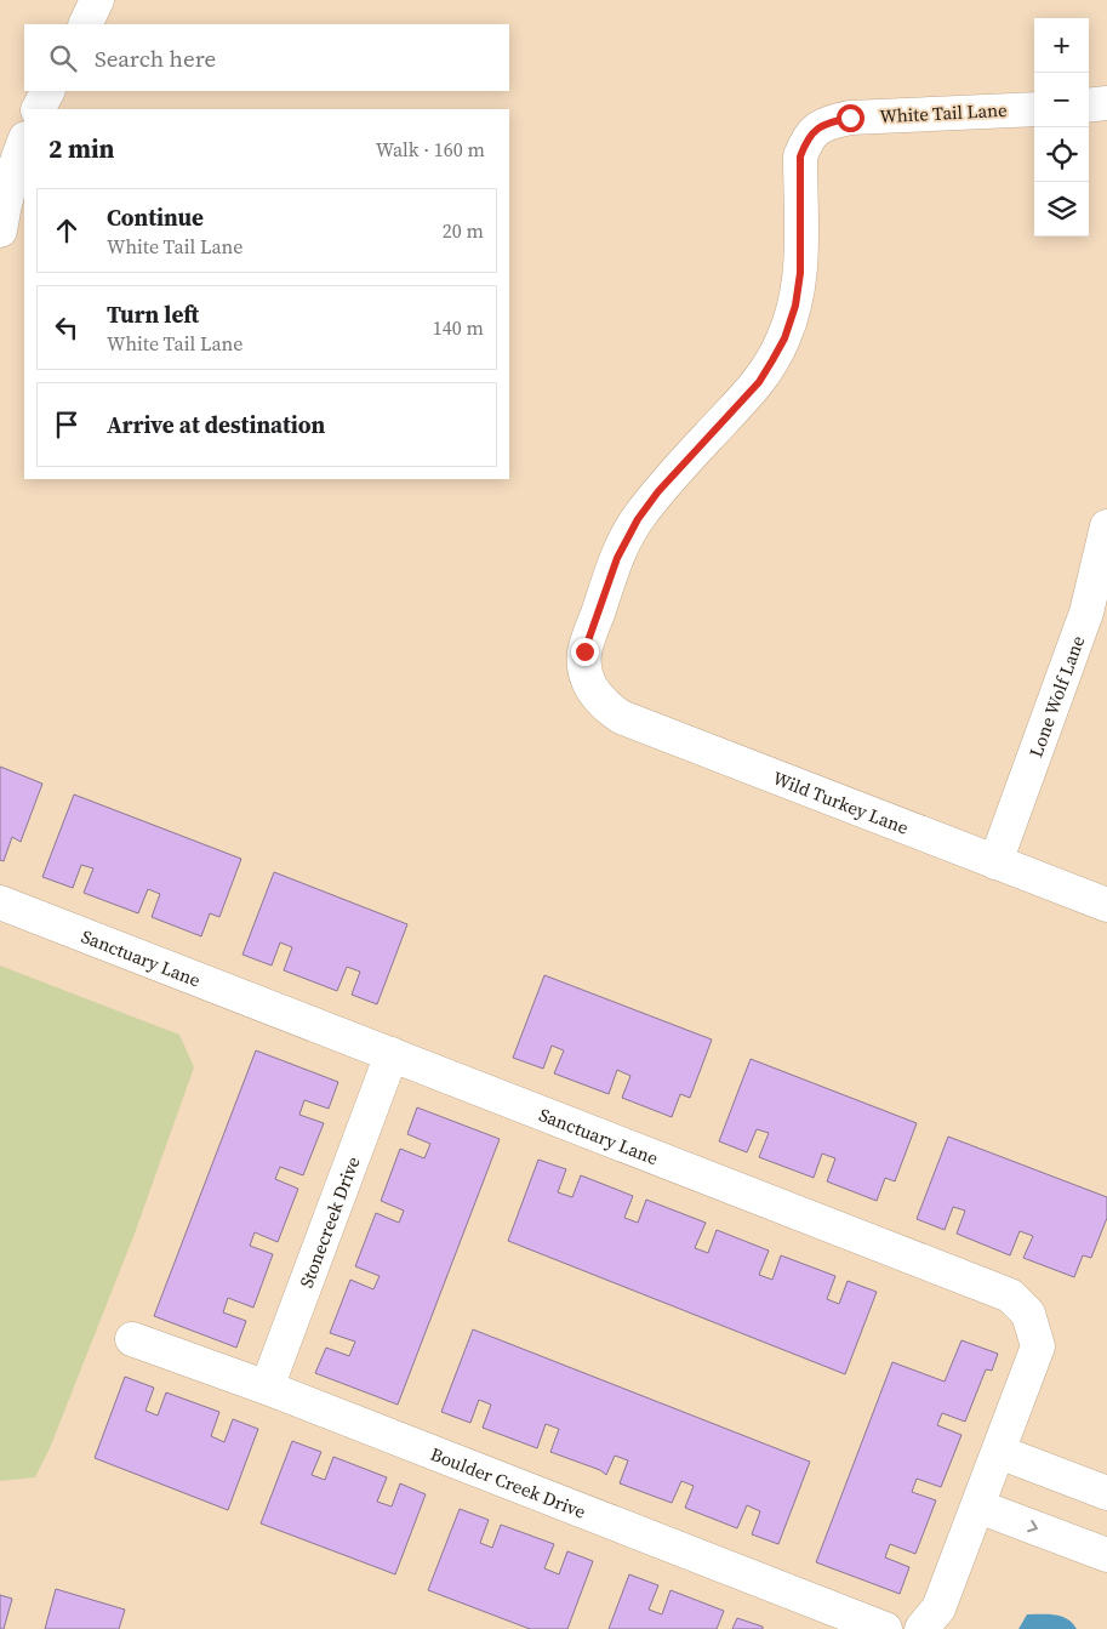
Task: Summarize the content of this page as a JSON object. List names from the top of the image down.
{
  "streets": {
    "street": [
      "White Tail Lane",
      "Lone Wolf Lane",
      "Wild Turkey Lane",
      "Sanctuary Lane",
      "Stonecreek Drive",
      "Boulder Creek Drive"
    ]
  },
  "crossings": [
    ["White Tail Lane", "Wild Turkey Lane"],
    ["Lone Wolf Lane", "Wild Turkey Lane"],
    ["Sanctuary Lane", "Stonecreek Drive"],
    ["Stonecreek Drive", "Boulder Creek Drive"]
  ],
  "page": {
    "map_buttons": ["+", "−"],
    "search": "Search here",
    "heading": ["2 min", "Walk · 160 m"],
    "list": [
      ["Continue", "White Tail Lane", "20 m"],
      ["Turn left", "White Tail Lane", "140 m"],
      "Arrive at destination"
    ]
  }
}
